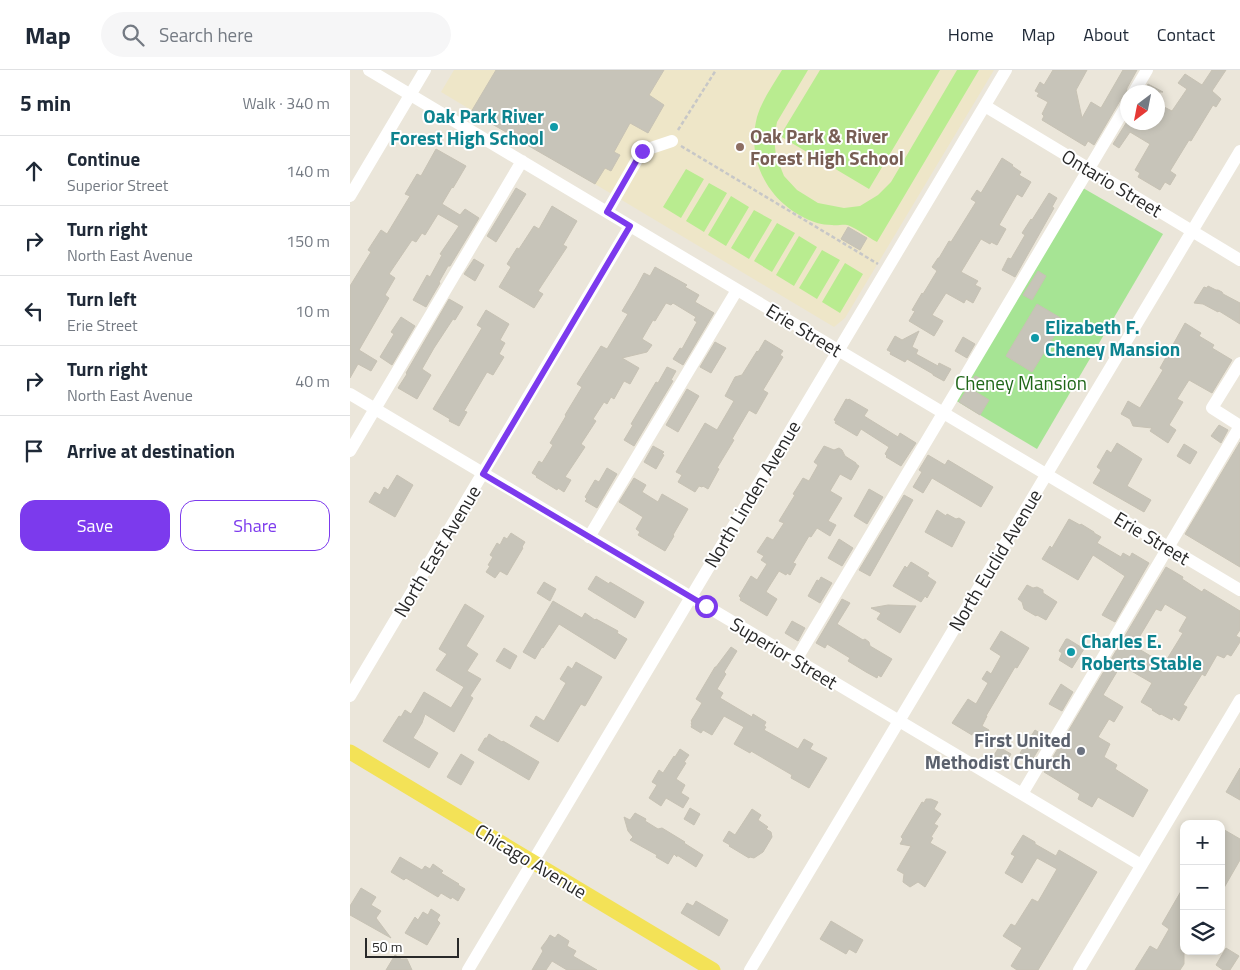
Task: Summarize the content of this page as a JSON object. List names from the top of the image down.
{
  "streets": {
    "main road": ["Chicago Avenue"],
    "street": [
      "Ontario Street",
      "Erie Street",
      "North Linden Avenue",
      "North East Avenue",
      "North Euclid Avenue",
      "Superior Street"
    ]
  },
  "crossings": [
    ["Ontario Street", "North Linden Avenue"],
    ["Ontario Street", "North Euclid Avenue"],
    ["Erie Street", "North Linden Avenue"],
    ["Erie Street", "North East Avenue"],
    ["Erie Street", "North Euclid Avenue"],
    ["North Linden Avenue", "Superior Street"],
    ["North Linden Avenue", "Chicago Avenue"],
    ["North East Avenue", "Superior Street"],
    ["North Euclid Avenue", "Superior Street"]
  ],
  "parks": ["Cheney Mansion"],
  "places": [
    "Oak Park River Forest High School",
    "Oak Park & River Forest High School",
    "Elizabeth F. Cheney Mansion",
    "Charles E. Roberts Stable",
    "First United Methodist Church"
  ],
  "scale_bar": "50 m",
  "north": "bottom left",
  "page": {
    "header": "Map",
    "search": "Search here",
    "nav": [
      "Home",
      "Map",
      "About",
      "Contact"
    ],
    "heading": ["5 min", "Walk · 340 m"],
    "list": [
      ["Continue", "Superior Street", "140 m"],
      ["Turn right", "North East Avenue", "150 m"],
      ["Turn left", "Erie Street", "10 m"],
      ["Turn right", "North East Avenue", "40 m"],
      "Arrive at destination"
    ],
    "buttons": ["Save", "Share"],
    "map_buttons": ["+", "−"],
    "scale": "50 m"
  }
}
